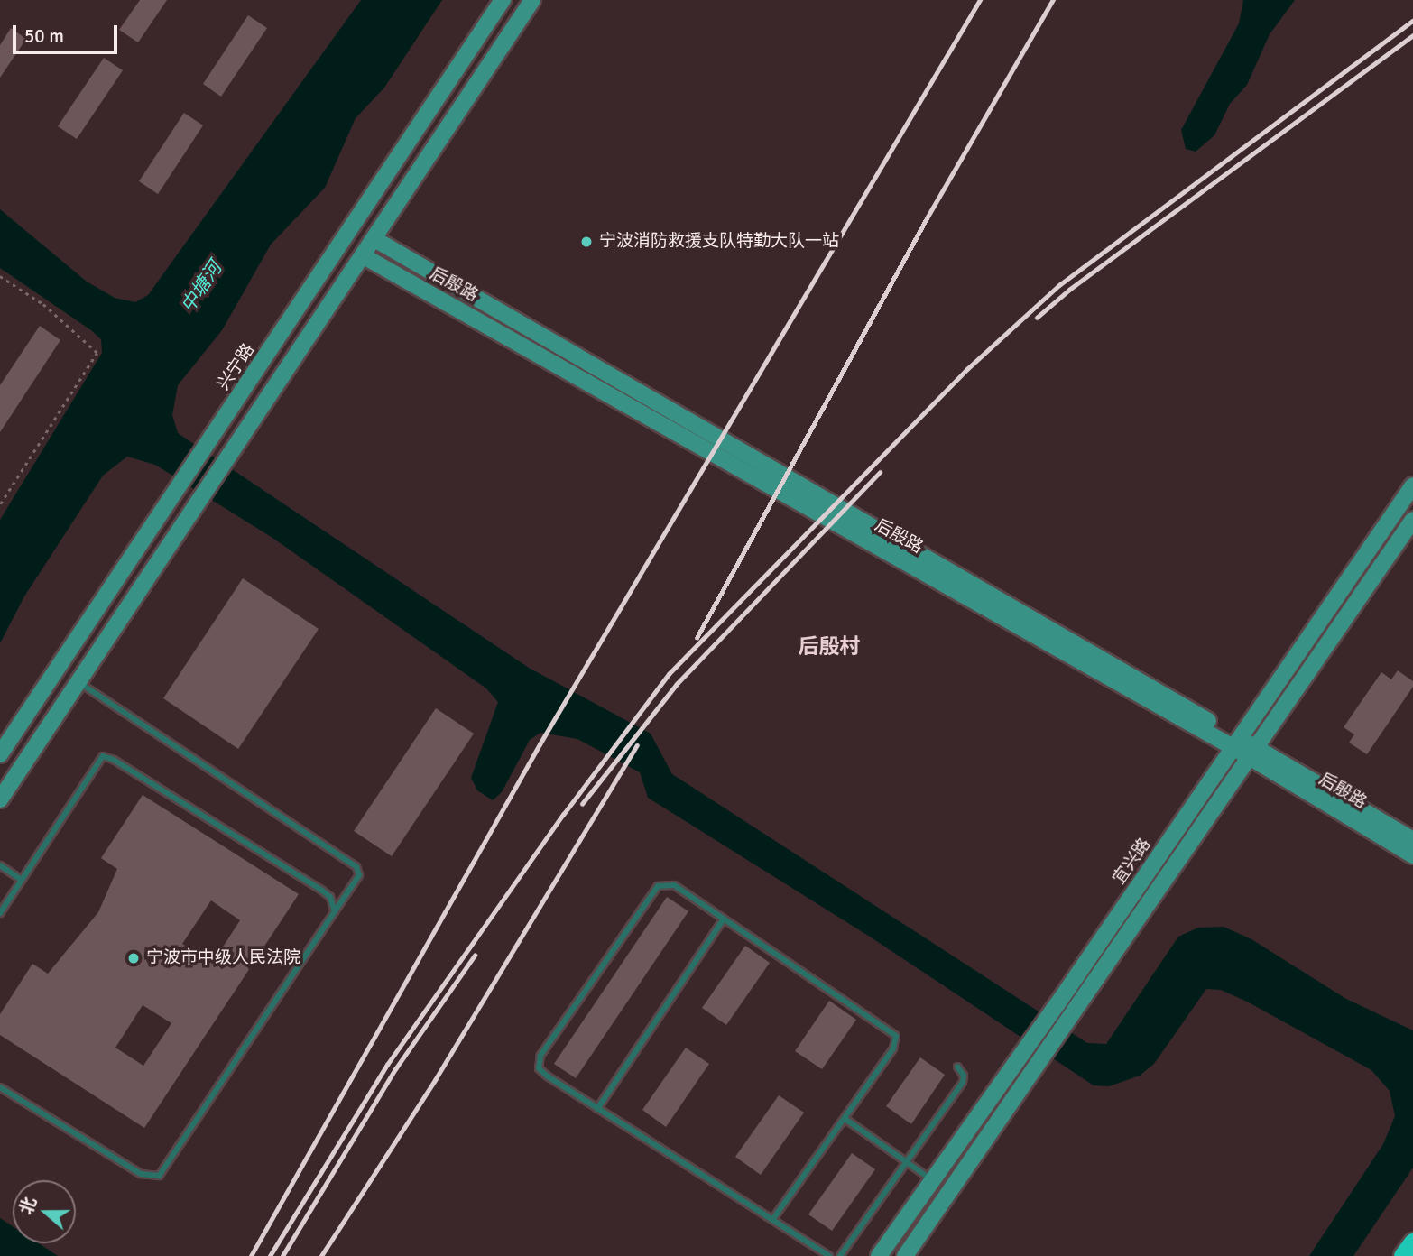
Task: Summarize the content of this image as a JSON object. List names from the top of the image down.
{
  "streets": {
    "main road": ["后殷路", "兴宁路", "宜兴路"]
  },
  "crossings": [
    ["后殷路", "宜兴路"]
  ],
  "districts": ["后殷村"],
  "water": ["中塘河"],
  "places": ["宁波消防救援支队特勤大队一站", "宁波市中级人民法院"],
  "scale_bar": "50 m",
  "north": "left"
}
